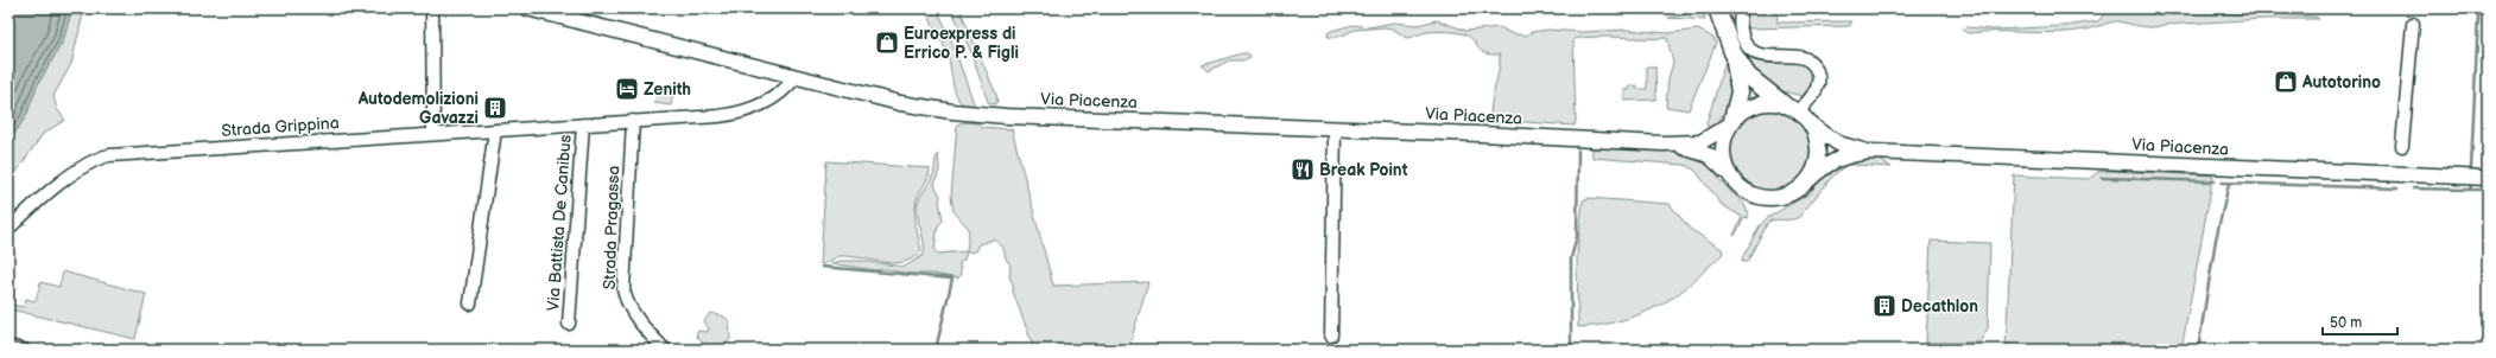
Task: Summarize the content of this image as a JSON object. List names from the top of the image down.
{
  "streets": {
    "main road": ["Via Piacenza"],
    "street": ["Strada Grippina", "Via Battista De Canibus", "Strada Pragassa"]
  },
  "crossings": [
    ["Via Piacenza", "Strada Grippina"],
    ["Strada Grippina", "Via Battista De Canibus"],
    ["Strada Grippina", "Strada Pragassa"]
  ],
  "places": {
    "shop": ["Euroexpress di Errico P. & Figli", "Autotorino"],
    "hotel": ["Zenith"],
    "building": ["Autodemolizioni Gavazzi", "Decathlon"],
    "restaurant": ["Break Point"]
  },
  "scale_bar": "50 m"
}
